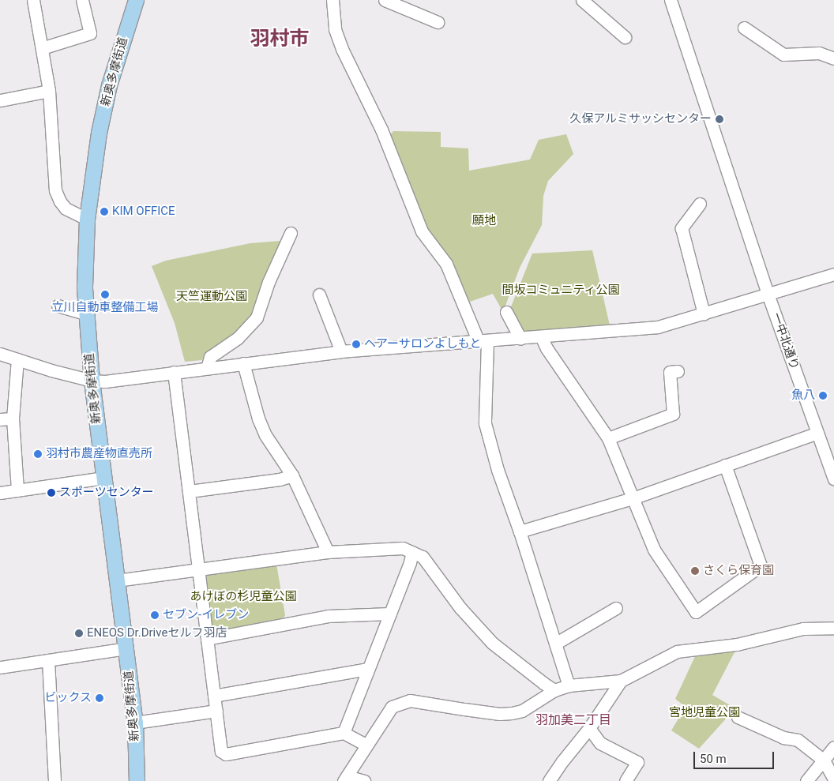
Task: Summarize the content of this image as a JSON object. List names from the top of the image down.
{
  "streets": {
    "main road": ["新奥多摩街道"],
    "street": ["一中北通り"]
  },
  "districts": ["羽村市", "羽加美二丁目"],
  "parks": [
    "願地",
    "間坂コミュニティ公園",
    "天竺運動公園",
    "あけぼの杉児童公園",
    "宮地児童公園"
  ],
  "places": [
    "久保アルミサッシセンター",
    "KIM OFFICE",
    "立川自動車整備工場",
    "ヘアーサロンよしもと",
    "魚八",
    "羽村市農産物直売所",
    "スポーツセンター",
    "さくら保育園",
    "セブン-イレブン",
    "ENEOS Dr.Driveセルフ羽店",
    "ビックス"
  ],
  "scale_bar": "50 m"
}
